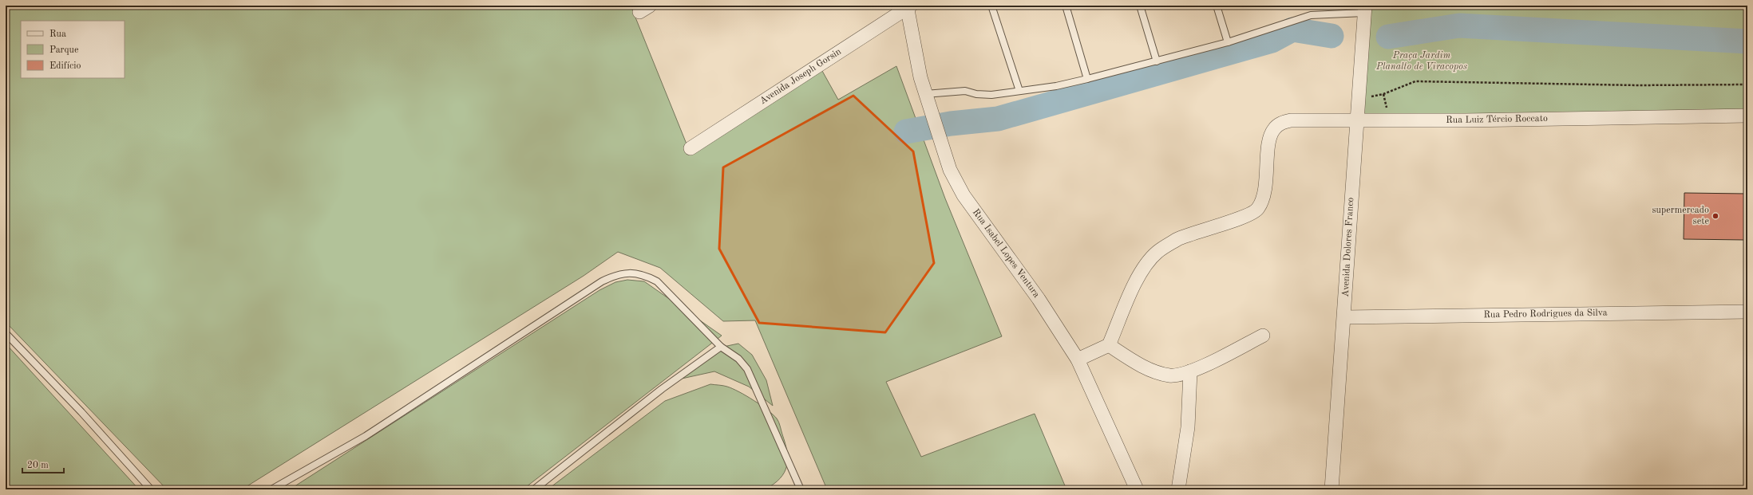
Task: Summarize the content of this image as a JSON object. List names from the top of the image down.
{
  "streets": {
    "street": [
      "Avenida Joseph Gorsin",
      "Rua Luiz Tércio Roccato",
      "Avenida Dolores Franco",
      "Rua Isabel Lopes Ventura",
      "Rua Pedro Rodrigues da Silva"
    ]
  },
  "crossings": [
    ["Avenida Joseph Gorsin", "Rua Isabel Lopes Ventura"],
    ["Rua Luiz Tércio Roccato", "Avenida Dolores Franco"],
    ["Avenida Dolores Franco", "Rua Pedro Rodrigues da Silva"]
  ],
  "parks": ["Praça Jardim Planalto de Viracopos"],
  "places": ["supermercado sete"],
  "legend": ["Rua", "Parque", "Edifício"],
  "scale_bar": "20 m"
}
